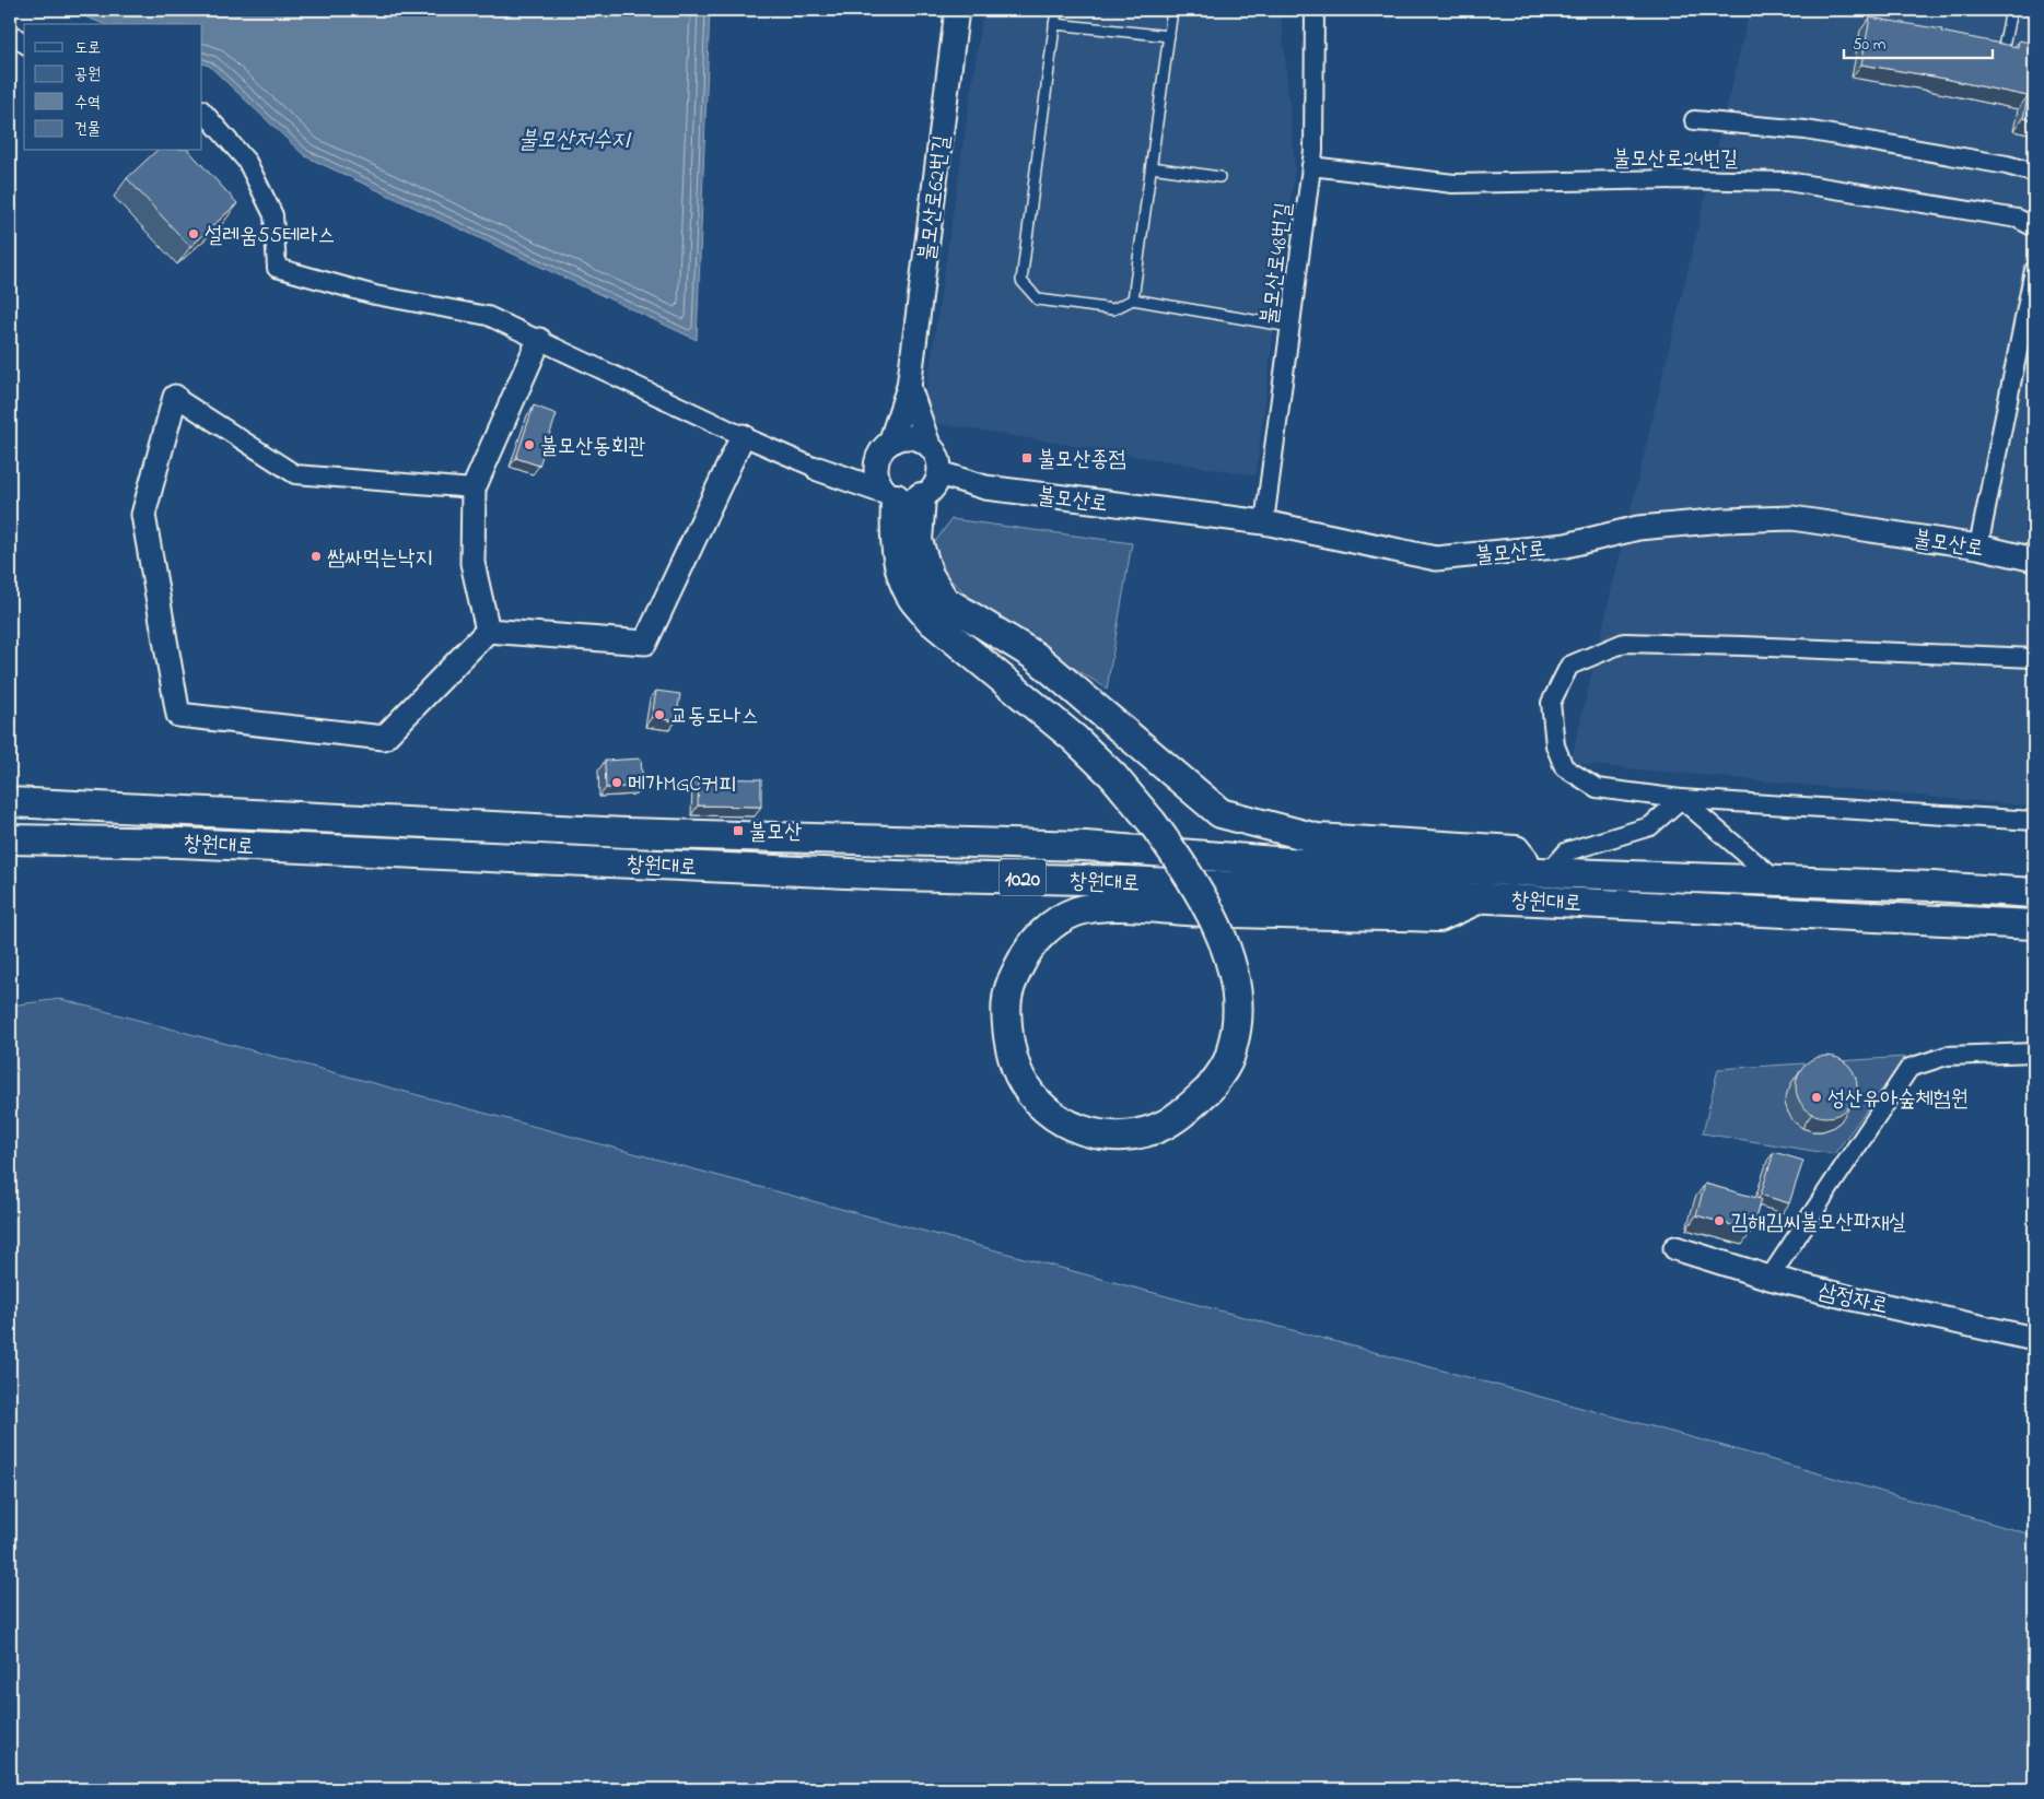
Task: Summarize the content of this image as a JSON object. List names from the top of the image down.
{
  "streets": {
    "main road": ["창원대로", "1020"],
    "street": [
      "불모산로24번길",
      "불모산로62번길",
      "불모산로48번길",
      "불모산로",
      "삼정자로"
    ]
  },
  "crossings": [
    ["불모산로24번길", "불모산로48번길"],
    ["불모산로48번길", "불모산로"]
  ],
  "water": ["불모산저수지"],
  "places": {
    "other": [
      "설레움55테라스",
      "불모산동회관",
      "쌈싸먹는낙지",
      "교동도나스",
      "메가MGC커피",
      "성산유아숲체험원",
      "김해김씨불모산파재실"
    ],
    "transit": ["불모산종점", "불모산"]
  },
  "legend": [
    "도로",
    "공원",
    "수역",
    "건물"
  ],
  "scale_bar": "50 m"
}
